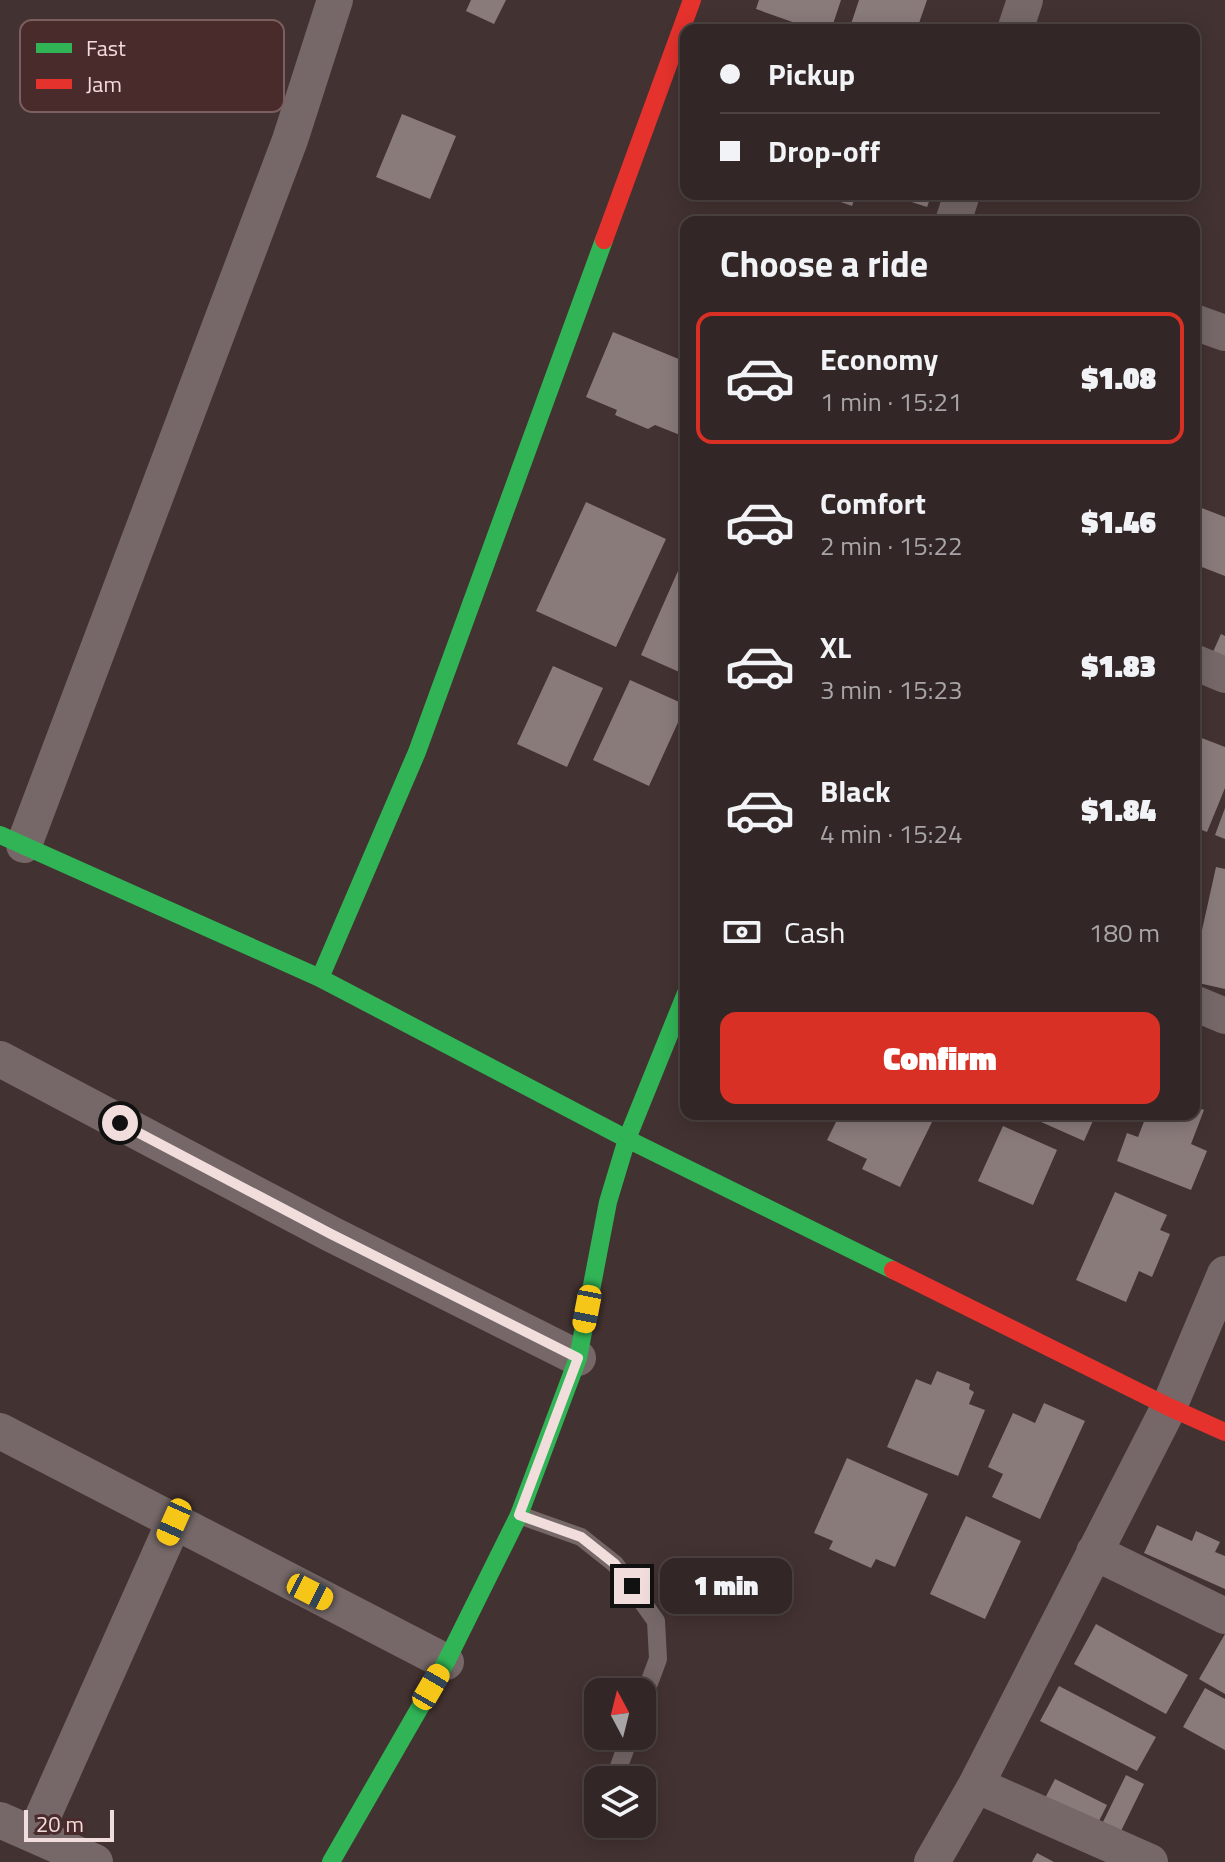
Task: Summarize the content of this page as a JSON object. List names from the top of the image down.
{
  "legend": ["Fast", "Jam"],
  "scale_bar": "20 m",
  "north": "top",
  "page": {
    "banner": ["Pickup", "Drop-off"],
    "heading": "Choose a ride",
    "list": [
      {
        "name": "Economy",
        "note": "1 min · 15:21",
        "value": "$1.08"
      },
      {
        "name": "Comfort",
        "note": "2 min · 15:22",
        "value": "$1.46"
      },
      {
        "name": "XL",
        "note": "3 min · 15:23",
        "value": "$1.83"
      },
      {
        "name": "Black",
        "note": "4 min · 15:24",
        "value": "$1.84"
      }
    ],
    "pay": ["Cash", "180 m"],
    "buttons": "Confirm",
    "bubble": "1 min",
    "scale": "20 m"
  }
}
